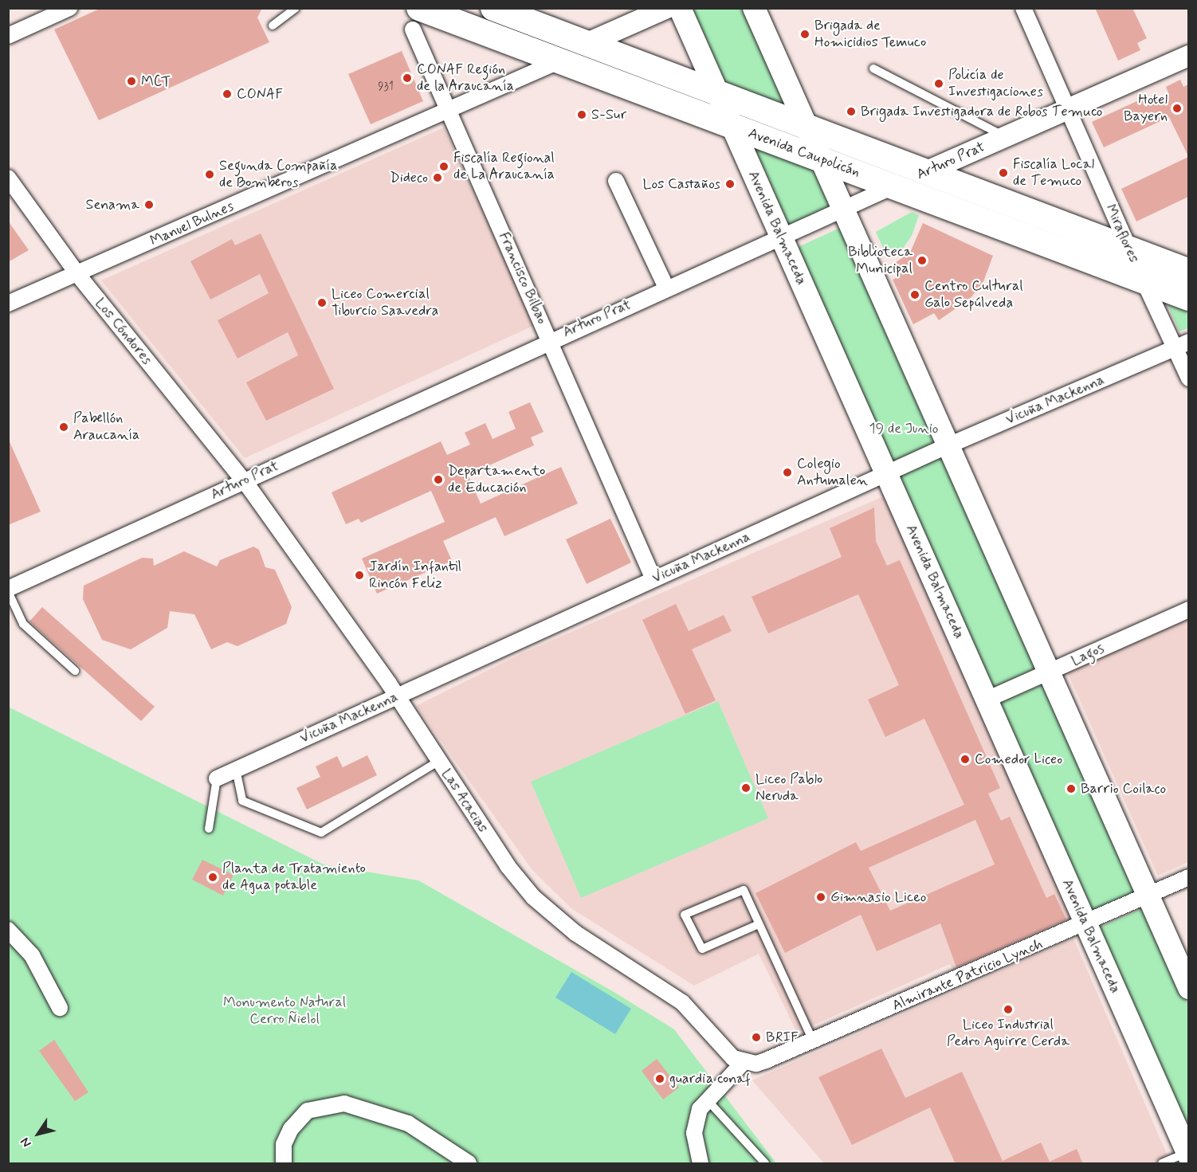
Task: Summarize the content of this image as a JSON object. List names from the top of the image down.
{
  "streets": {
    "main road": ["Avenida Caupolicán", "Avenida Balmaceda"],
    "street": [
      "Arturo Prat",
      "Manuel Bulnes",
      "Miraflores",
      "Francisco Bilbao",
      "Los Cóndores",
      "Vicuña Mackenna",
      "Lagos",
      "Las Acacias",
      "Almirante Patricio Lynch"
    ]
  },
  "crossings": [
    ["Avenida Caupolicán", "Arturo Prat"],
    ["Avenida Caupolicán", "Manuel Bulnes"],
    ["Avenida Caupolicán", "Avenida Balmaceda"],
    ["Avenida Caupolicán", "Miraflores"],
    ["Avenida Caupolicán", "Francisco Bilbao"],
    ["Arturo Prat", "Avenida Balmaceda"],
    ["Arturo Prat", "Miraflores"],
    ["Arturo Prat", "Francisco Bilbao"],
    ["Arturo Prat", "Los Cóndores"],
    ["Arturo Prat", "Las Acacias"],
    ["Manuel Bulnes", "Francisco Bilbao"],
    ["Manuel Bulnes", "Los Cóndores"],
    ["Avenida Balmaceda", "Vicuña Mackenna"],
    ["Avenida Balmaceda", "Lagos"],
    ["Avenida Balmaceda", "Almirante Patricio Lynch"],
    ["Miraflores", "Vicuña Mackenna"],
    ["Francisco Bilbao", "Vicuña Mackenna"],
    ["Los Cóndores", "Las Acacias"],
    ["Vicuña Mackenna", "Las Acacias"],
    ["Las Acacias", "Almirante Patricio Lynch"]
  ],
  "parks": ["19 de Junio", "Monumento Natural Cerro Ñielol"],
  "places": [
    "Brigada de Homicidios Temuco",
    "CONAF Región de la Araucanía",
    "MCT",
    "Policía de Investigaciones",
    "CONAF",
    "Hotel Bayern",
    "Brigada Investigadora de Robos Temuco",
    "S-Sur",
    "Fiscalía Regional de La Araucanía",
    "Fiscalía Local de Temuco",
    "Segunda Compañía de Bomberos",
    "Dideco",
    "Los Castaños",
    "Senama",
    "Biblioteca Municipal",
    "Centro Cultural Galo Sepúlveda",
    "Liceo Comercial Tiburcio Saavedra",
    "Pabellón Araucanía",
    "Colegio Antumalen",
    "Departamento de Educación",
    "Jardín Infantil Rincón Feliz",
    "Comedor Liceo",
    "Liceo Pablo Neruda",
    "Barrio Coilaco",
    "Planta de Tratamiento de Agua potable",
    "Gimnasio Liceo",
    "Liceo Industrial Pedro Aguirre Cerda",
    "BRIF",
    "guardia conaf"
  ],
  "house_numbers": ["931"],
  "north": "bottom left"
}
